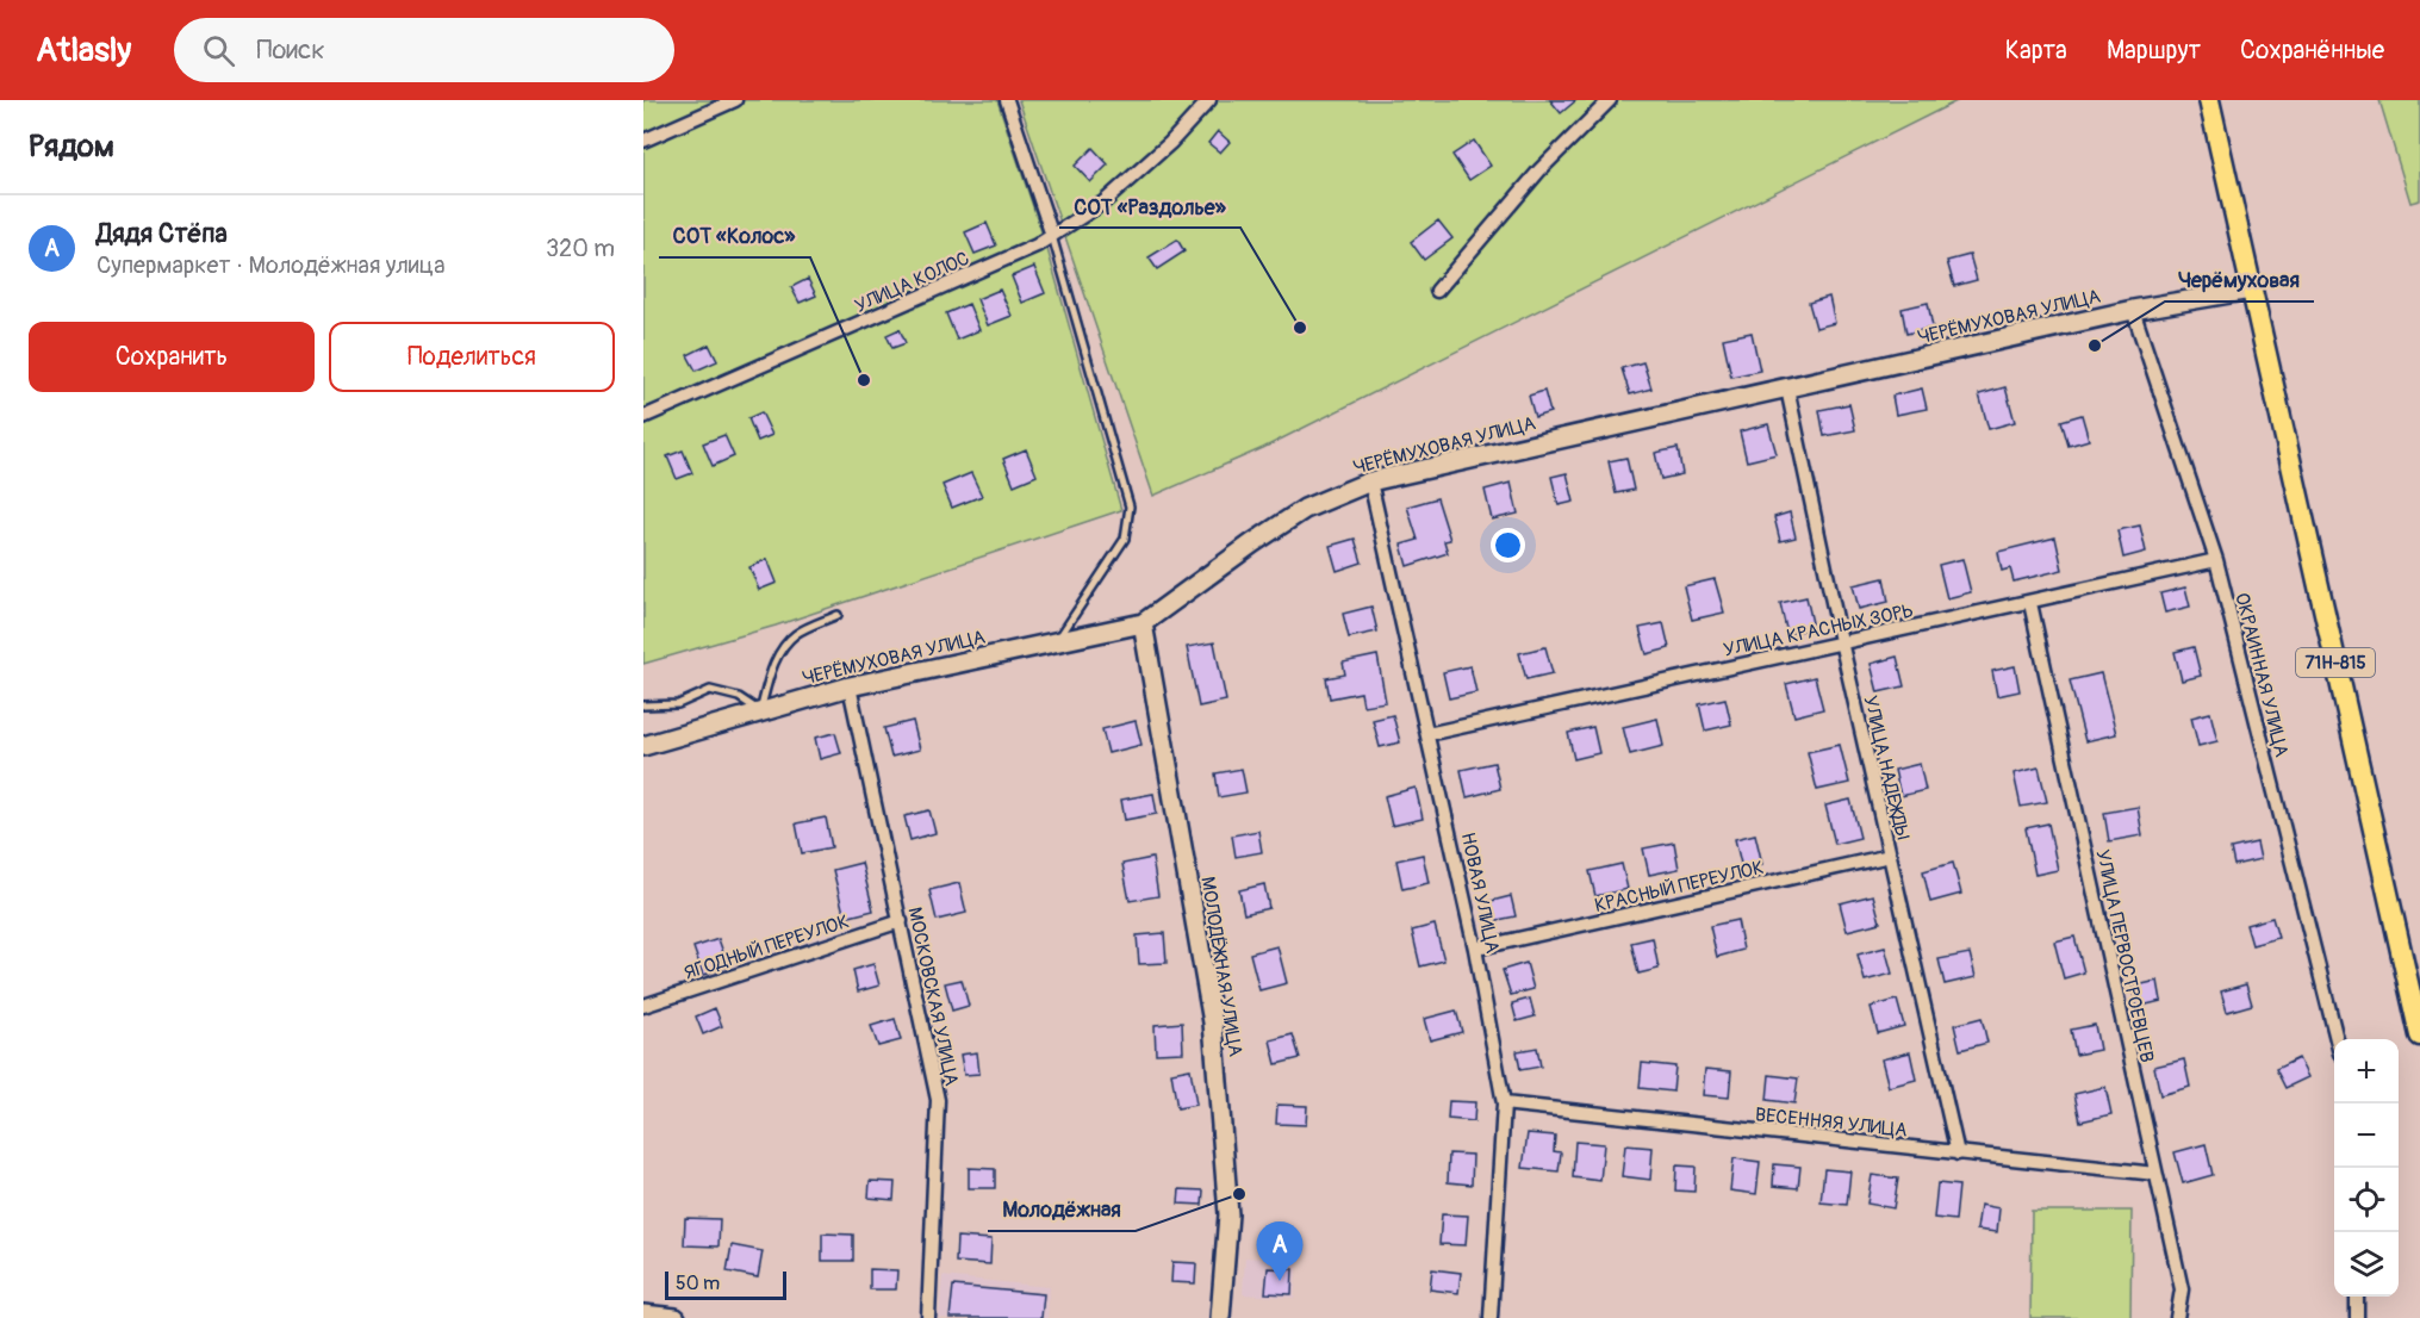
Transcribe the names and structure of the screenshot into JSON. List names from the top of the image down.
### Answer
{
  "streets": {
    "main road": ["71Н-815"],
    "street": [
      "УЛИЦА КОЛОС",
      "ЧЕРЁМУХОВАЯ УЛИЦА",
      "УЛИЦА КРАСНЫХ ЗОРЬ",
      "ОКРАИННАЯ УЛИЦА",
      "УЛИЦА НАДЕЖДЫ",
      "КРАСНЫЙ ПЕРЕУЛОК",
      "НОВАЯ УЛИЦА",
      "ЯГОДНЫЙ ПЕРЕУЛОК",
      "УЛИЦА ПЕРВОСТРОЕВЦЕВ",
      "МОЛОДЁЖНАЯ УЛИЦА",
      "МОСКОВСКАЯ УЛИЦА",
      "ВЕСЕННЯЯ УЛИЦА"
    ]
  },
  "crossings": [
    ["ЧЕРЁМУХОВАЯ УЛИЦА", "71Н-815"],
    ["ЧЕРЁМУХОВАЯ УЛИЦА", "ОКРАИННАЯ УЛИЦА"],
    ["ЧЕРЁМУХОВАЯ УЛИЦА", "УЛИЦА НАДЕЖДЫ"],
    ["ЧЕРЁМУХОВАЯ УЛИЦА", "НОВАЯ УЛИЦА"],
    ["ЧЕРЁМУХОВАЯ УЛИЦА", "МОЛОДЁЖНАЯ УЛИЦА"],
    ["ЧЕРЁМУХОВАЯ УЛИЦА", "МОСКОВСКАЯ УЛИЦА"],
    ["УЛИЦА КРАСНЫХ ЗОРЬ", "ОКРАИННАЯ УЛИЦА"],
    ["УЛИЦА КРАСНЫХ ЗОРЬ", "УЛИЦА НАДЕЖДЫ"],
    ["УЛИЦА КРАСНЫХ ЗОРЬ", "НОВАЯ УЛИЦА"],
    ["УЛИЦА КРАСНЫХ ЗОРЬ", "УЛИЦА ПЕРВОСТРОЕВЦЕВ"],
    ["УЛИЦА НАДЕЖДЫ", "КРАСНЫЙ ПЕРЕУЛОК"],
    ["УЛИЦА НАДЕЖДЫ", "ВЕСЕННЯЯ УЛИЦА"],
    ["КРАСНЫЙ ПЕРЕУЛОК", "НОВАЯ УЛИЦА"],
    ["НОВАЯ УЛИЦА", "ВЕСЕННЯЯ УЛИЦА"],
    ["ЯГОДНЫЙ ПЕРЕУЛОК", "МОСКОВСКАЯ УЛИЦА"],
    ["УЛИЦА ПЕРВОСТРОЕВЦЕВ", "ВЕСЕННЯЯ УЛИЦА"]
  ],
  "places": [
    "СОТ «Раздолье»",
    "Черёмуховая",
    "СОТ «Колос»",
    "Молодёжная"
  ],
  "scale_bar": "50 m",
  "page": {
    "header": "Atlasly",
    "search": "Поиск",
    "nav": ["Карта", "Маршрут", "Сохранённые"],
    "heading": "Рядом",
    "list": [
      {
        "mark": "A",
        "name": "Дядя Стёпа",
        "note": "Супермаркет · Молодёжная улица",
        "value": "320 m"
      }
    ],
    "buttons": ["Сохранить", "Поделиться"],
    "map_buttons": ["+", "−"],
    "pins": "A",
    "scale": "50 m"
  }
}
